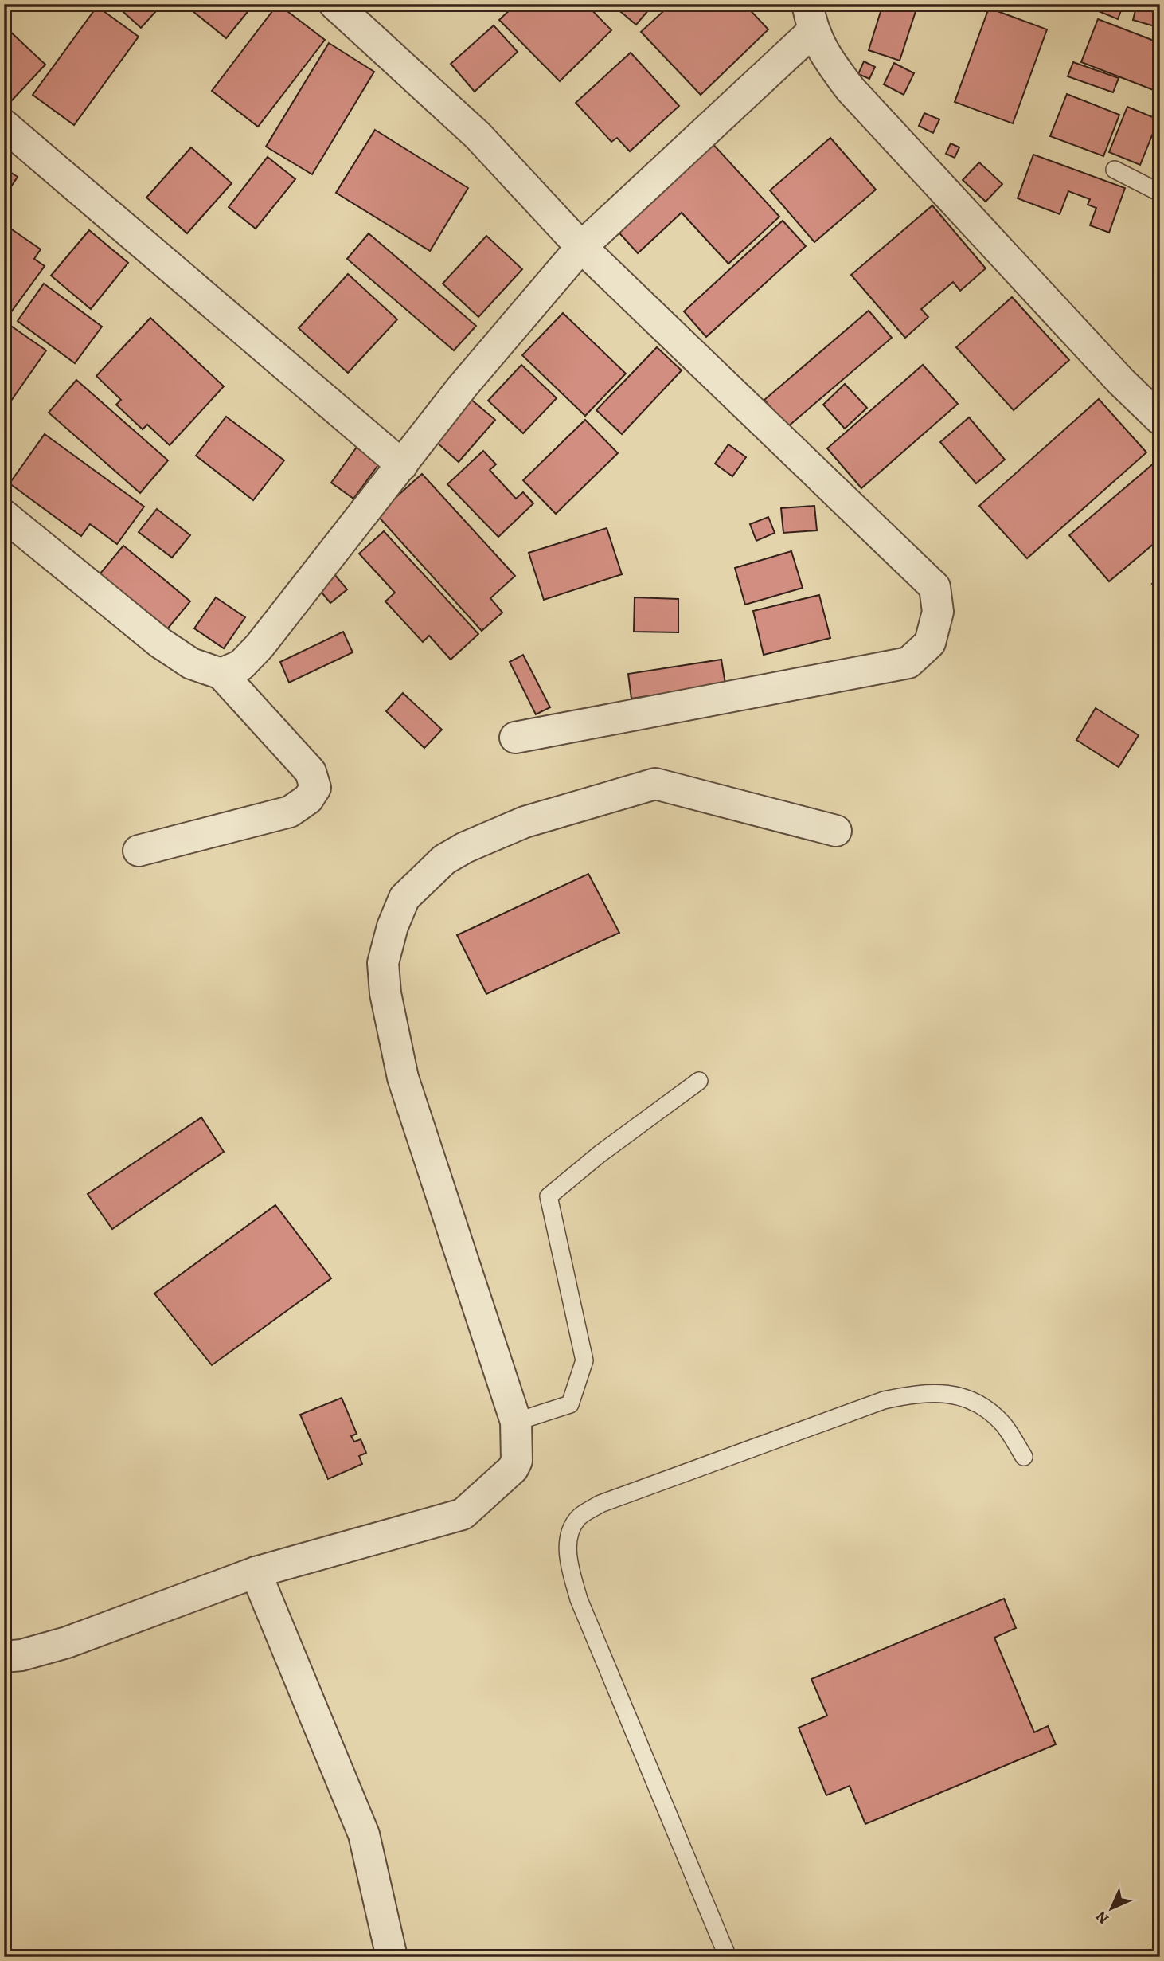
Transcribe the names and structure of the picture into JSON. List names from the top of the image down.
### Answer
{
  "north": "bottom left"
}
